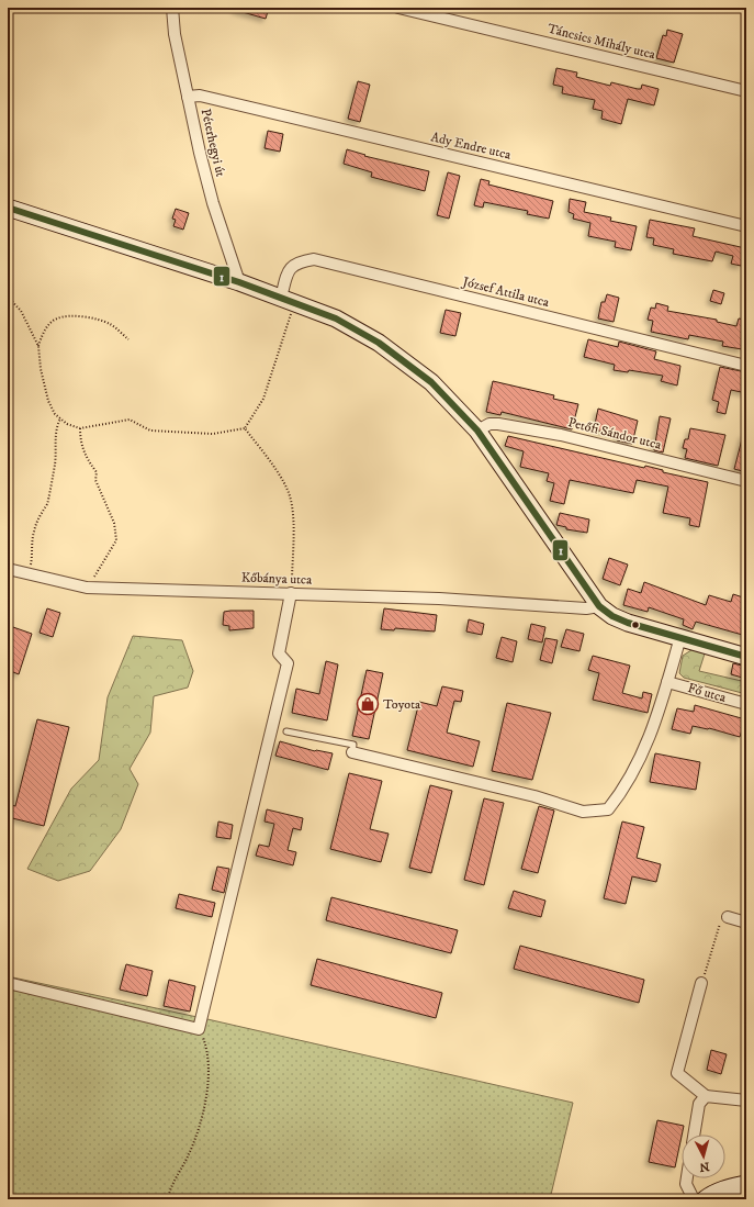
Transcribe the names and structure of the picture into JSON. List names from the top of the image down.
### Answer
{
  "streets": {
    "street": [
      "Táncsics Mihály utca",
      "Péterhegyi út",
      "Ady Endre utca",
      "József Attila utca",
      "Petőfi Sándor utca",
      "Kőbánya utca",
      "Fő utca"
    ]
  },
  "crossings": [
    ["Péterhegyi út", "Ady Endre utca"]
  ],
  "places": {
    "shop": ["Toyota"]
  },
  "lines": ["transit line 1"],
  "north": "bottom"
}
